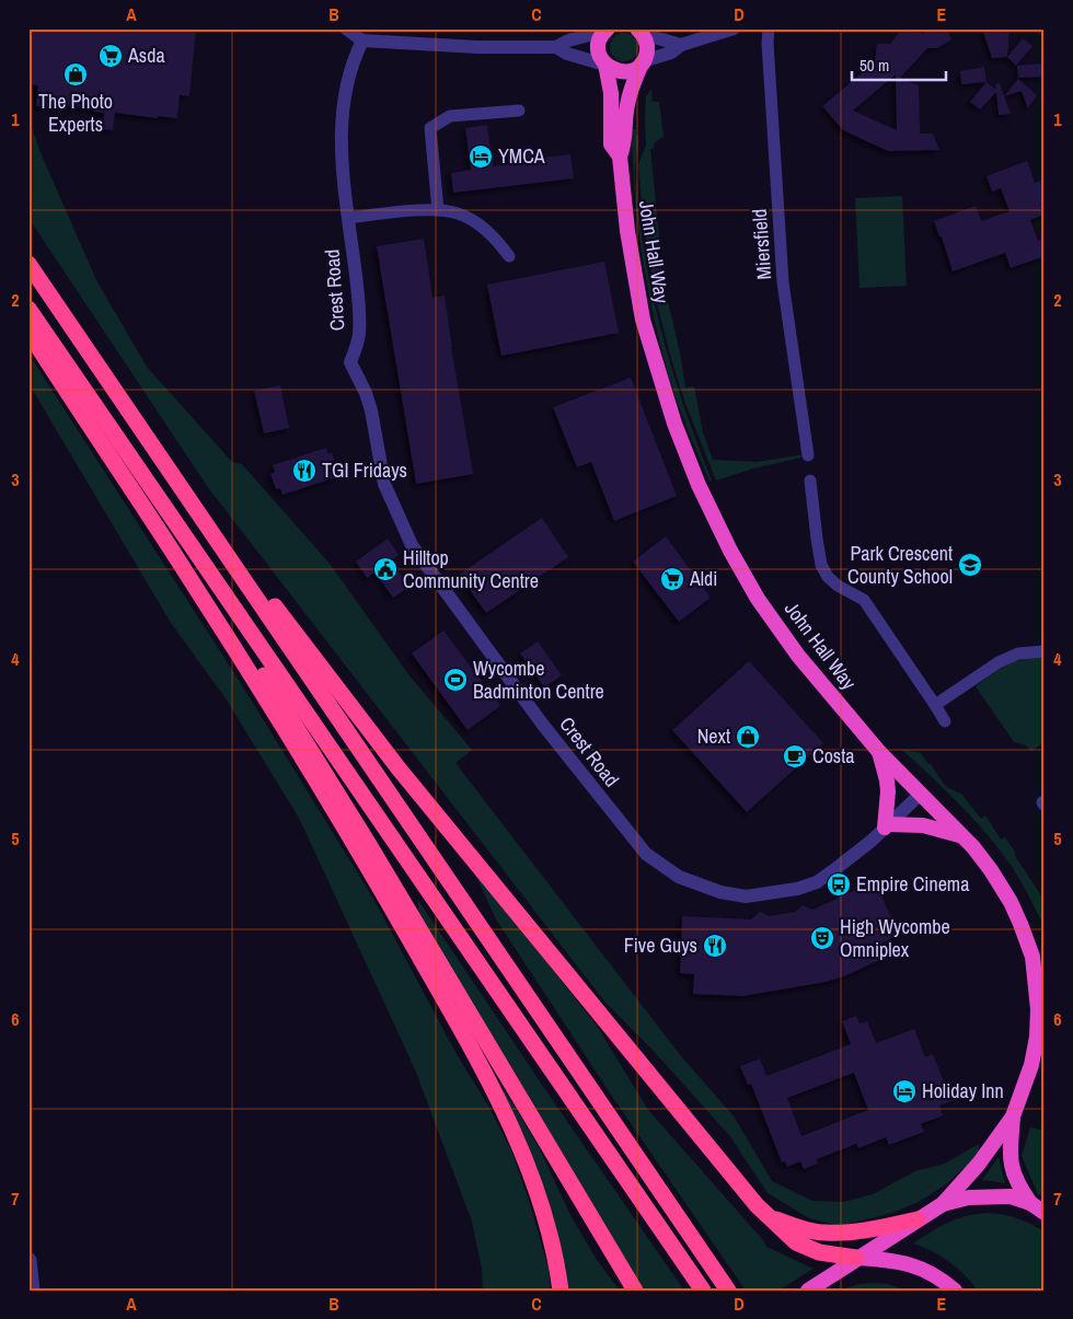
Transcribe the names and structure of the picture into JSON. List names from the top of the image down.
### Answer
{
  "streets": {
    "highway": ["John Hall Way"],
    "street": ["Miersfield", "Crest Road"]
  },
  "crossings": [
    ["John Hall Way", "Crest Road"]
  ],
  "places": {
    "supermarket": ["Asda", "Aldi"],
    "shop": ["The Photo Experts", "Next"],
    "hotel": ["YMCA", "Holiday Inn"],
    "restaurant": ["TGI Fridays", "Five Guys"],
    "school or university": ["Park Crescent County School"],
    "public building": ["Hilltop Community Centre"],
    "sports": ["Wycombe Badminton Centre"],
    "cafe": ["Costa"],
    "bus stop": ["Empire Cinema"],
    "theatre": ["High Wycombe Omniplex"]
  },
  "scale_bar": "50 m",
  "grid": {
    "columns": [
      "A",
      "B",
      "C",
      "D",
      "E"
    ],
    "rows": [
      "1",
      "2",
      "3",
      "4",
      "5",
      "6",
      "7"
    ]
  }
}
